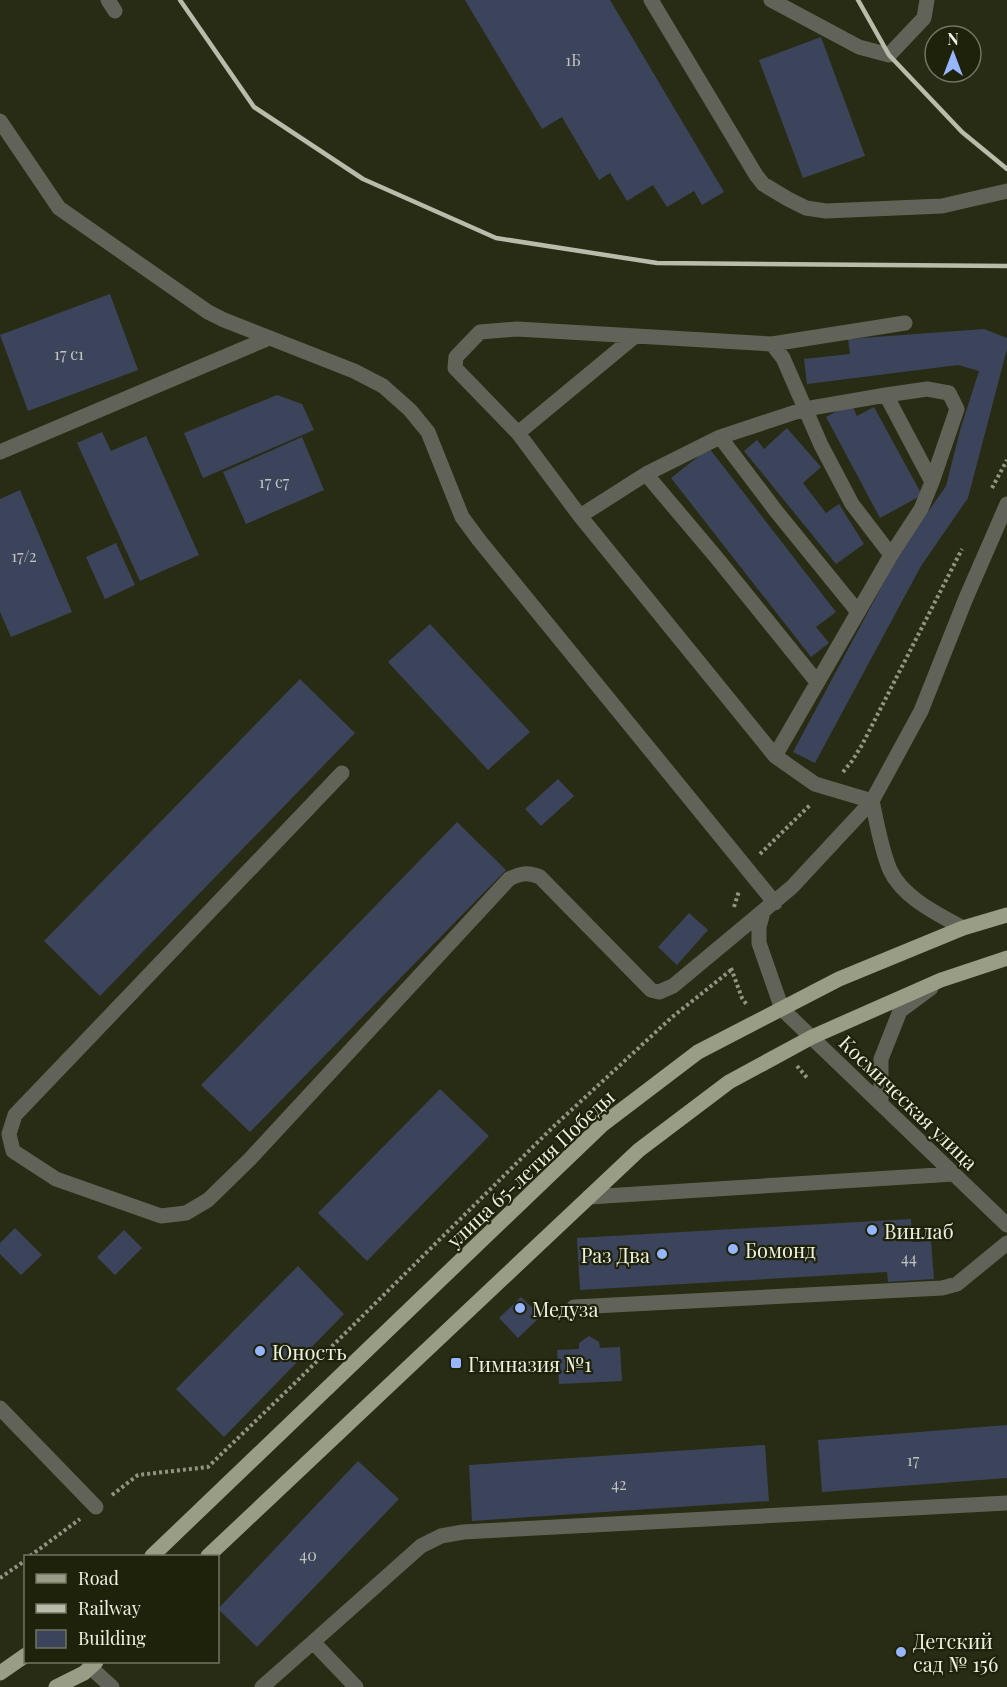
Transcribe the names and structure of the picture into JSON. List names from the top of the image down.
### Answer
{
  "streets": {
    "main road": ["улица 65-летия Победы"],
    "street": ["Космическая улица"]
  },
  "crossings": [
    ["Космическая улица", "улица 65-летия Победы"]
  ],
  "places": {
    "other": [
      "Винлаб",
      "Бомонд",
      "Раз Два",
      "Медуза",
      "Юность",
      "Детский сад № 156"
    ],
    "transit": ["Гимназия №1"]
  },
  "house_numbers": [
    "1Б",
    "17 с1",
    "17 с7",
    "17/2",
    "44",
    "17",
    "42",
    "40"
  ],
  "legend": ["Road", "Railway", "Building"],
  "north": "top"
}
